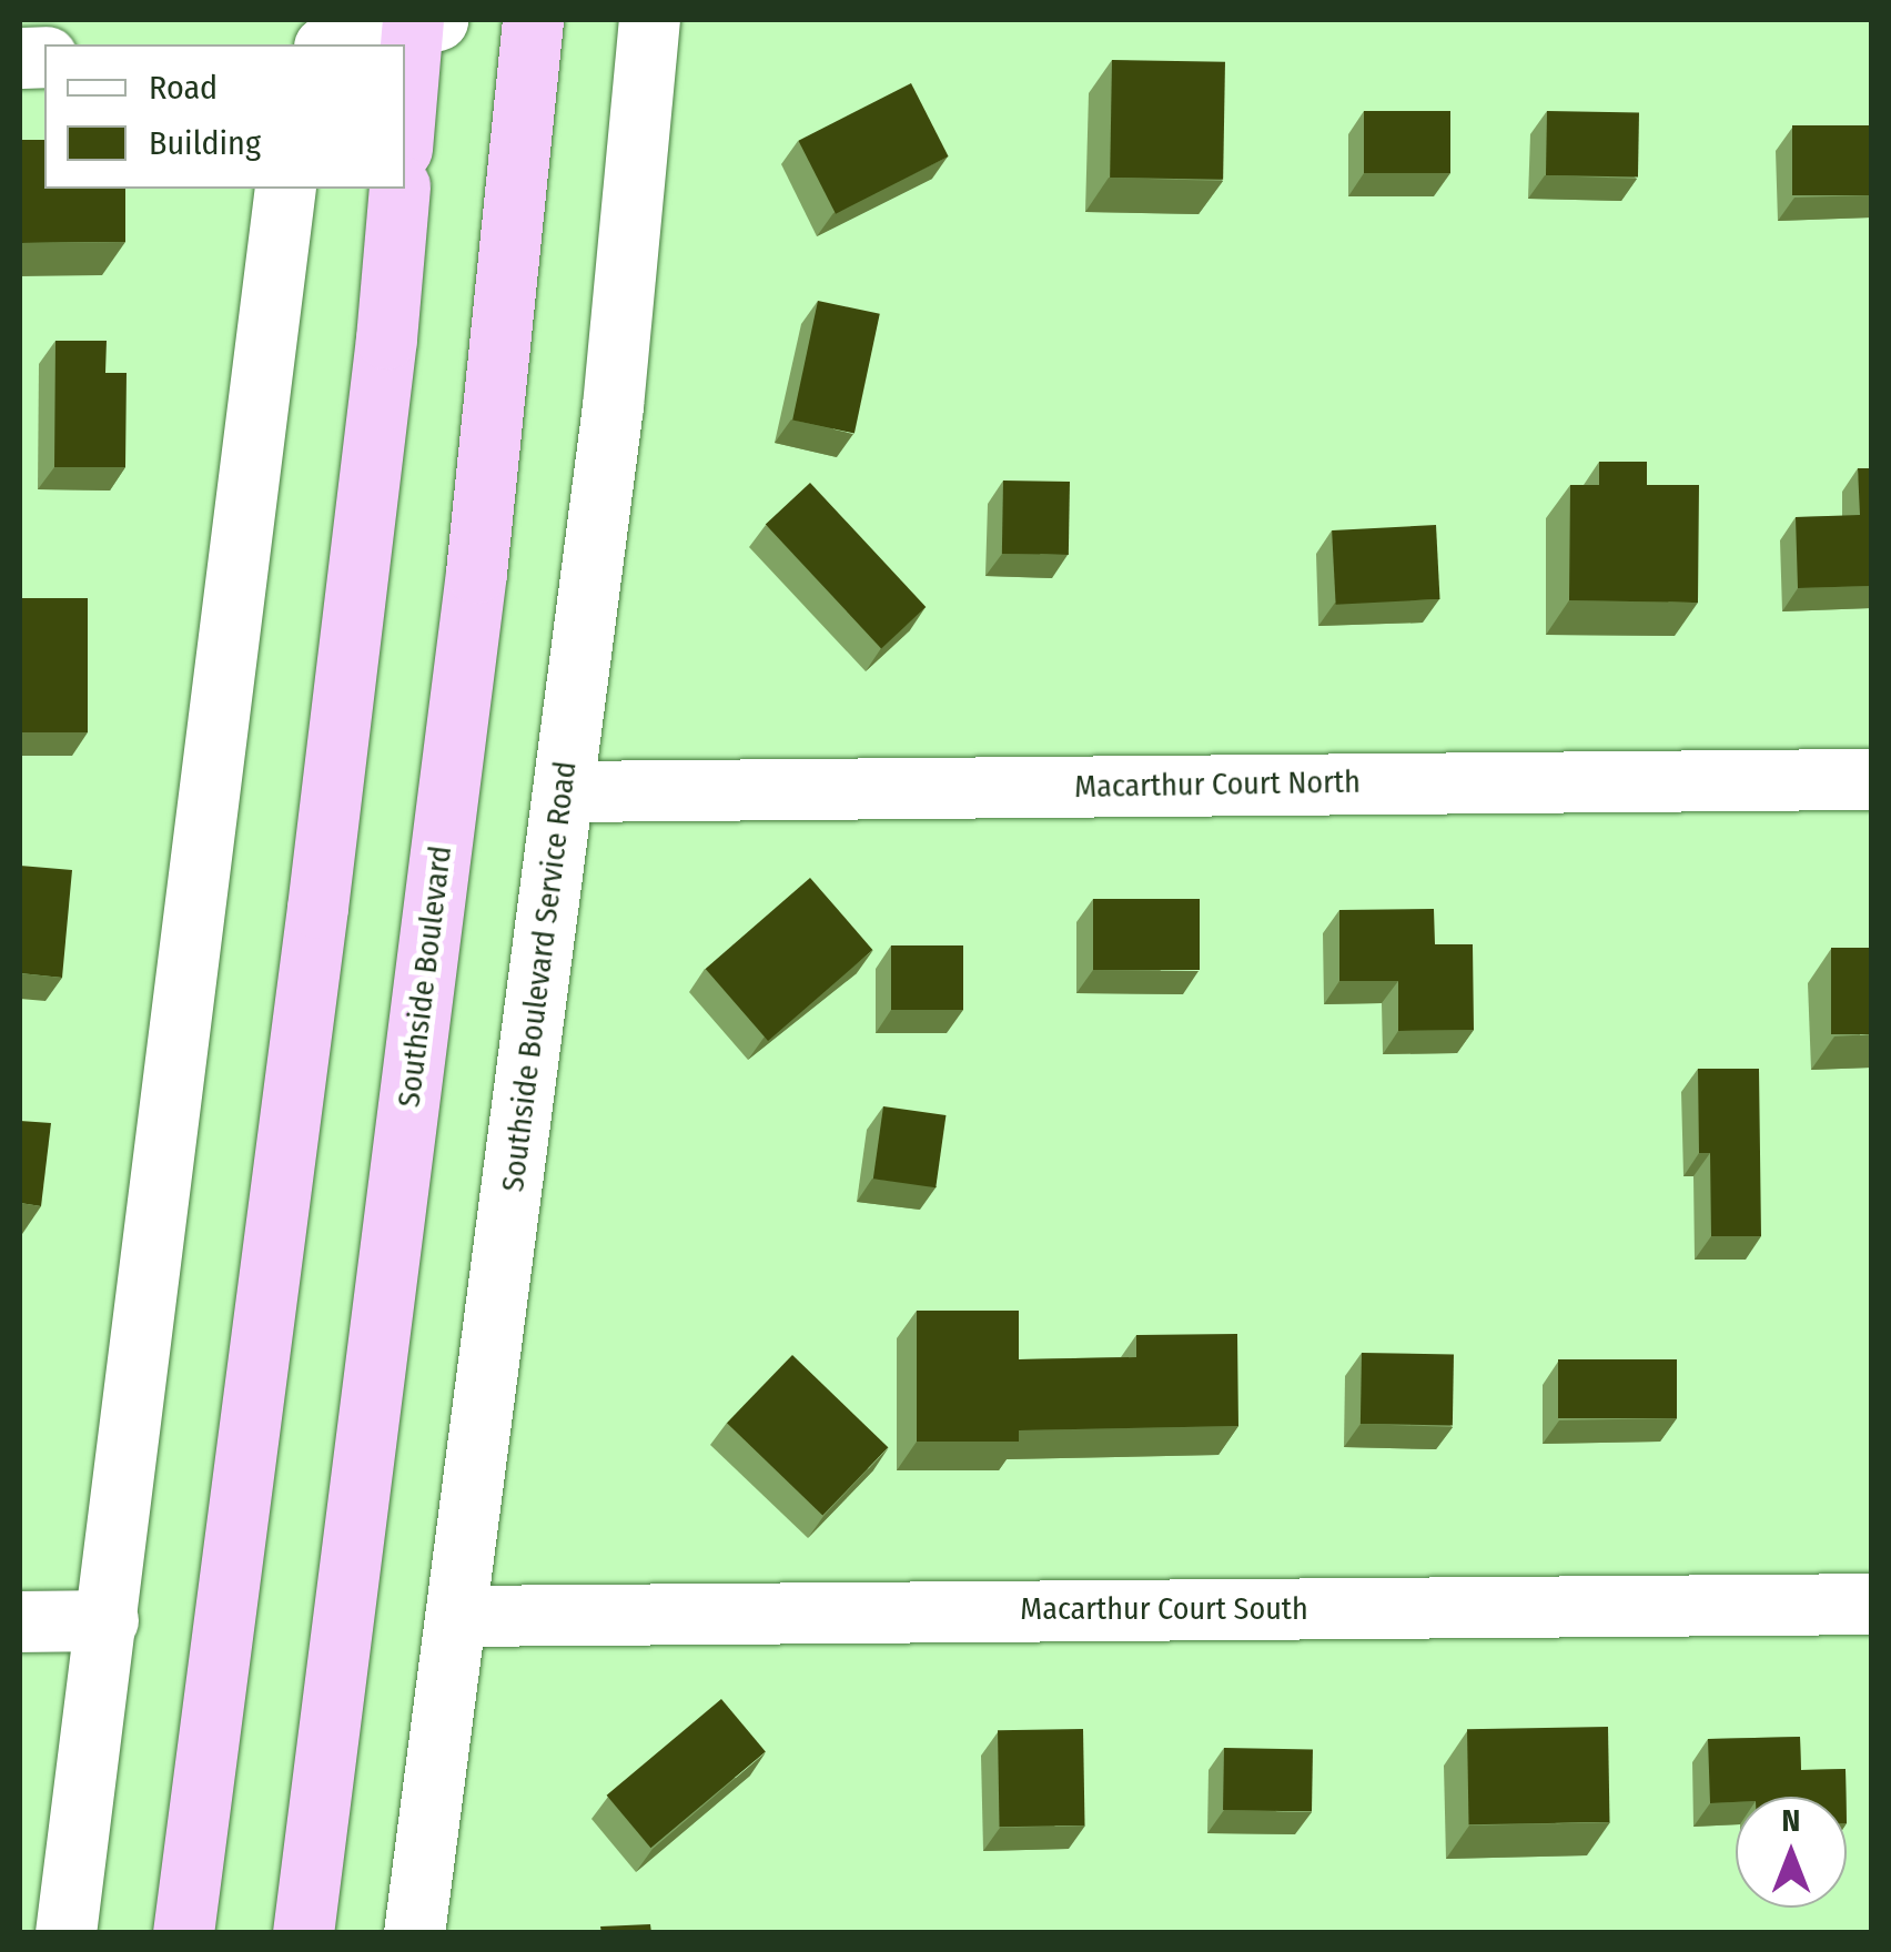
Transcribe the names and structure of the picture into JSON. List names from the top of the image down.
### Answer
{
  "streets": {
    "highway": ["Southside Boulevard"],
    "street": ["Macarthur Court North", "Southside Boulevard Service Road", "Macarthur Court South"]
  },
  "crossings": [
    ["Macarthur Court North", "Southside Boulevard Service Road"],
    ["Southside Boulevard Service Road", "Macarthur Court South"]
  ],
  "legend": ["Road", "Building"],
  "north": "top"
}
